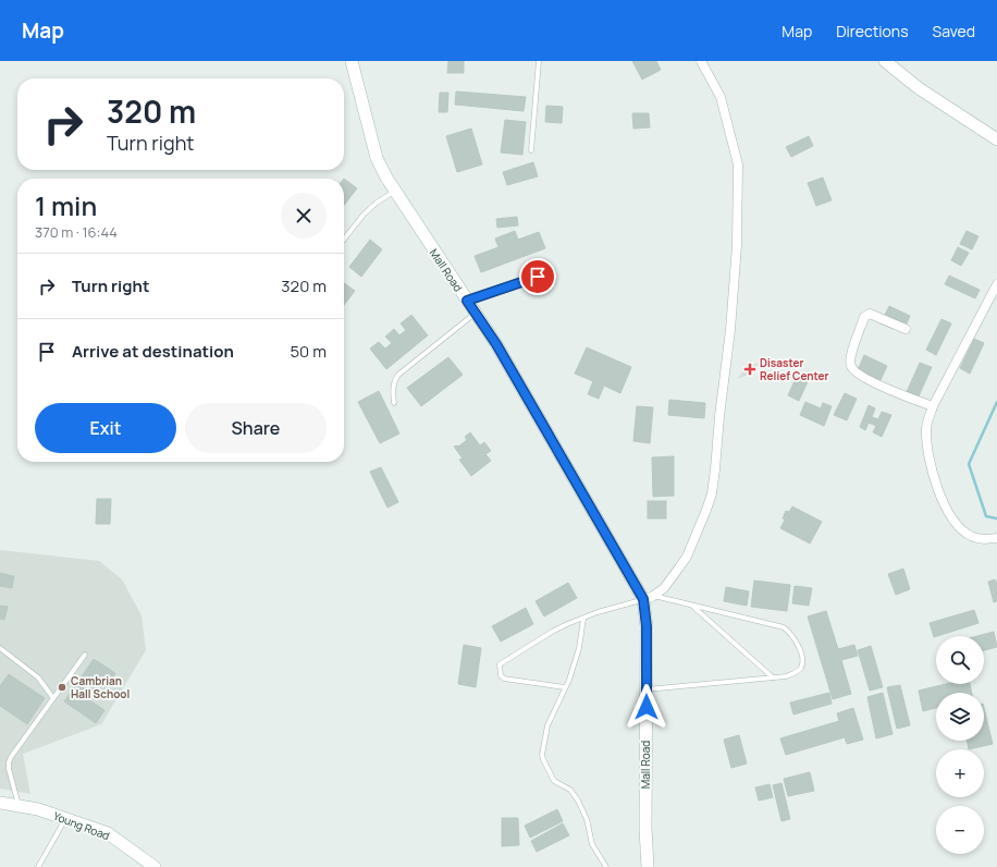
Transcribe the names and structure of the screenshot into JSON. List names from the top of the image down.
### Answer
{
  "streets": {
    "street": ["Mall Road", "Young Road"]
  },
  "places": {
    "health": ["Disaster Relief Center"],
    "other": ["Cambrian Hall School"]
  },
  "page": {
    "header": "Map",
    "nav": ["Map", "Directions", "Saved"],
    "turn": ["320 m", "Turn right"],
    "heading": ["1 min", "370 m · 16:44"],
    "list": [
      {
        "name": "Turn right",
        "value": "320 m"
      },
      {
        "name": "Arrive at destination",
        "value": "50 m"
      }
    ],
    "buttons": ["Exit", "Share"],
    "map_buttons": ["+", "−"]
  }
}
